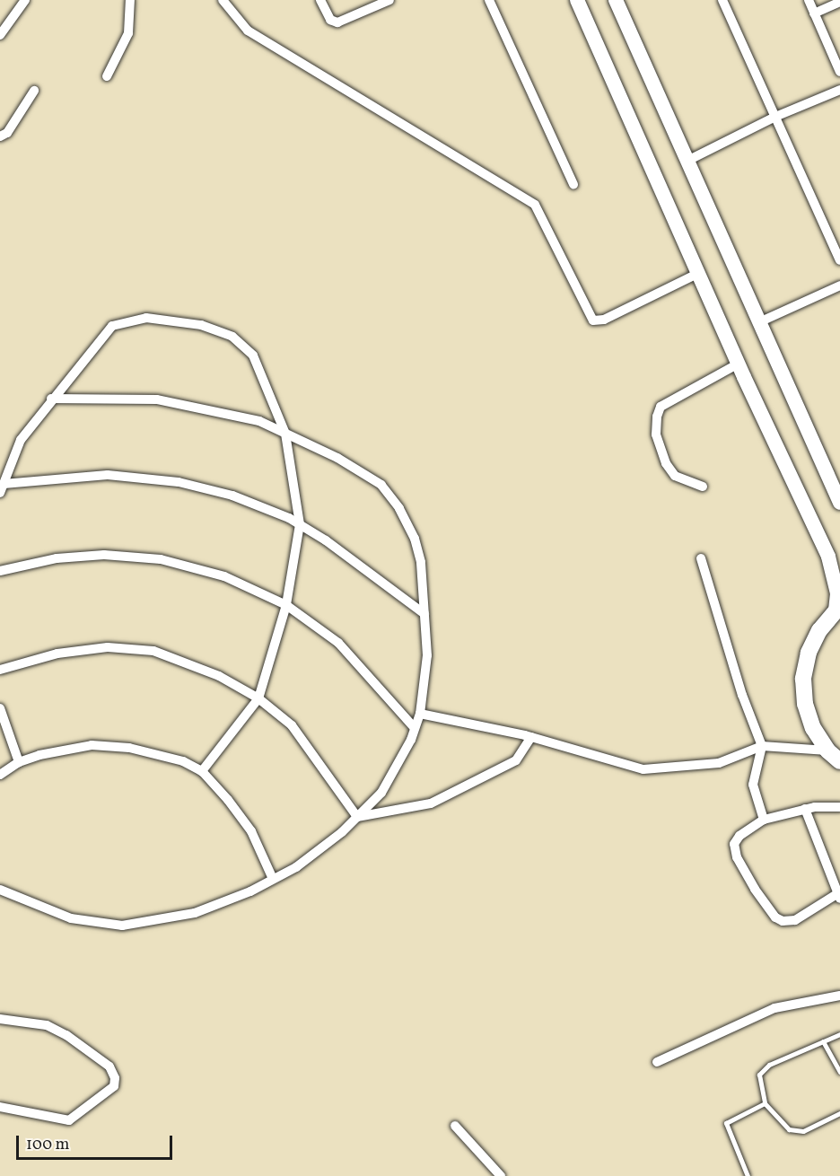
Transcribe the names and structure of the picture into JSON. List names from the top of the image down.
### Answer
{
  "scale_bar": "100 m"
}
